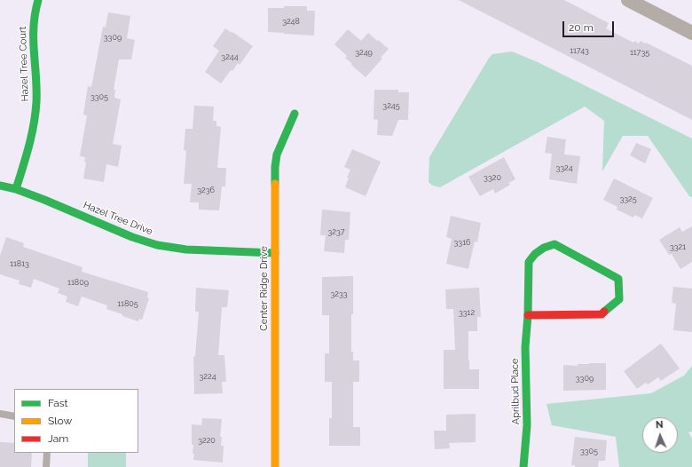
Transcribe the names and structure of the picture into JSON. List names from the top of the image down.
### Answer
{
  "streets": {
    "street": [
      "Hazel Tree Court",
      "Hazel Tree Drive",
      "Center Ridge Drive",
      "Aprilbud Place"
    ]
  },
  "crossings": [
    ["Hazel Tree Court", "Hazel Tree Drive"],
    ["Hazel Tree Drive", "Center Ridge Drive"]
  ],
  "house_numbers": [
    "3248",
    "3309",
    "11743",
    "3249",
    "11735",
    "3244",
    "3305",
    "3245",
    "3324",
    "3320",
    "3236",
    "3325",
    "3237",
    "3316",
    "3321",
    "11813",
    "11809",
    "3233",
    "11805",
    "3312",
    "3224",
    "3309",
    "3220",
    "3305"
  ],
  "legend": ["Fast", "Slow", "Jam"],
  "scale_bar": "20 m",
  "north": "top"
}
